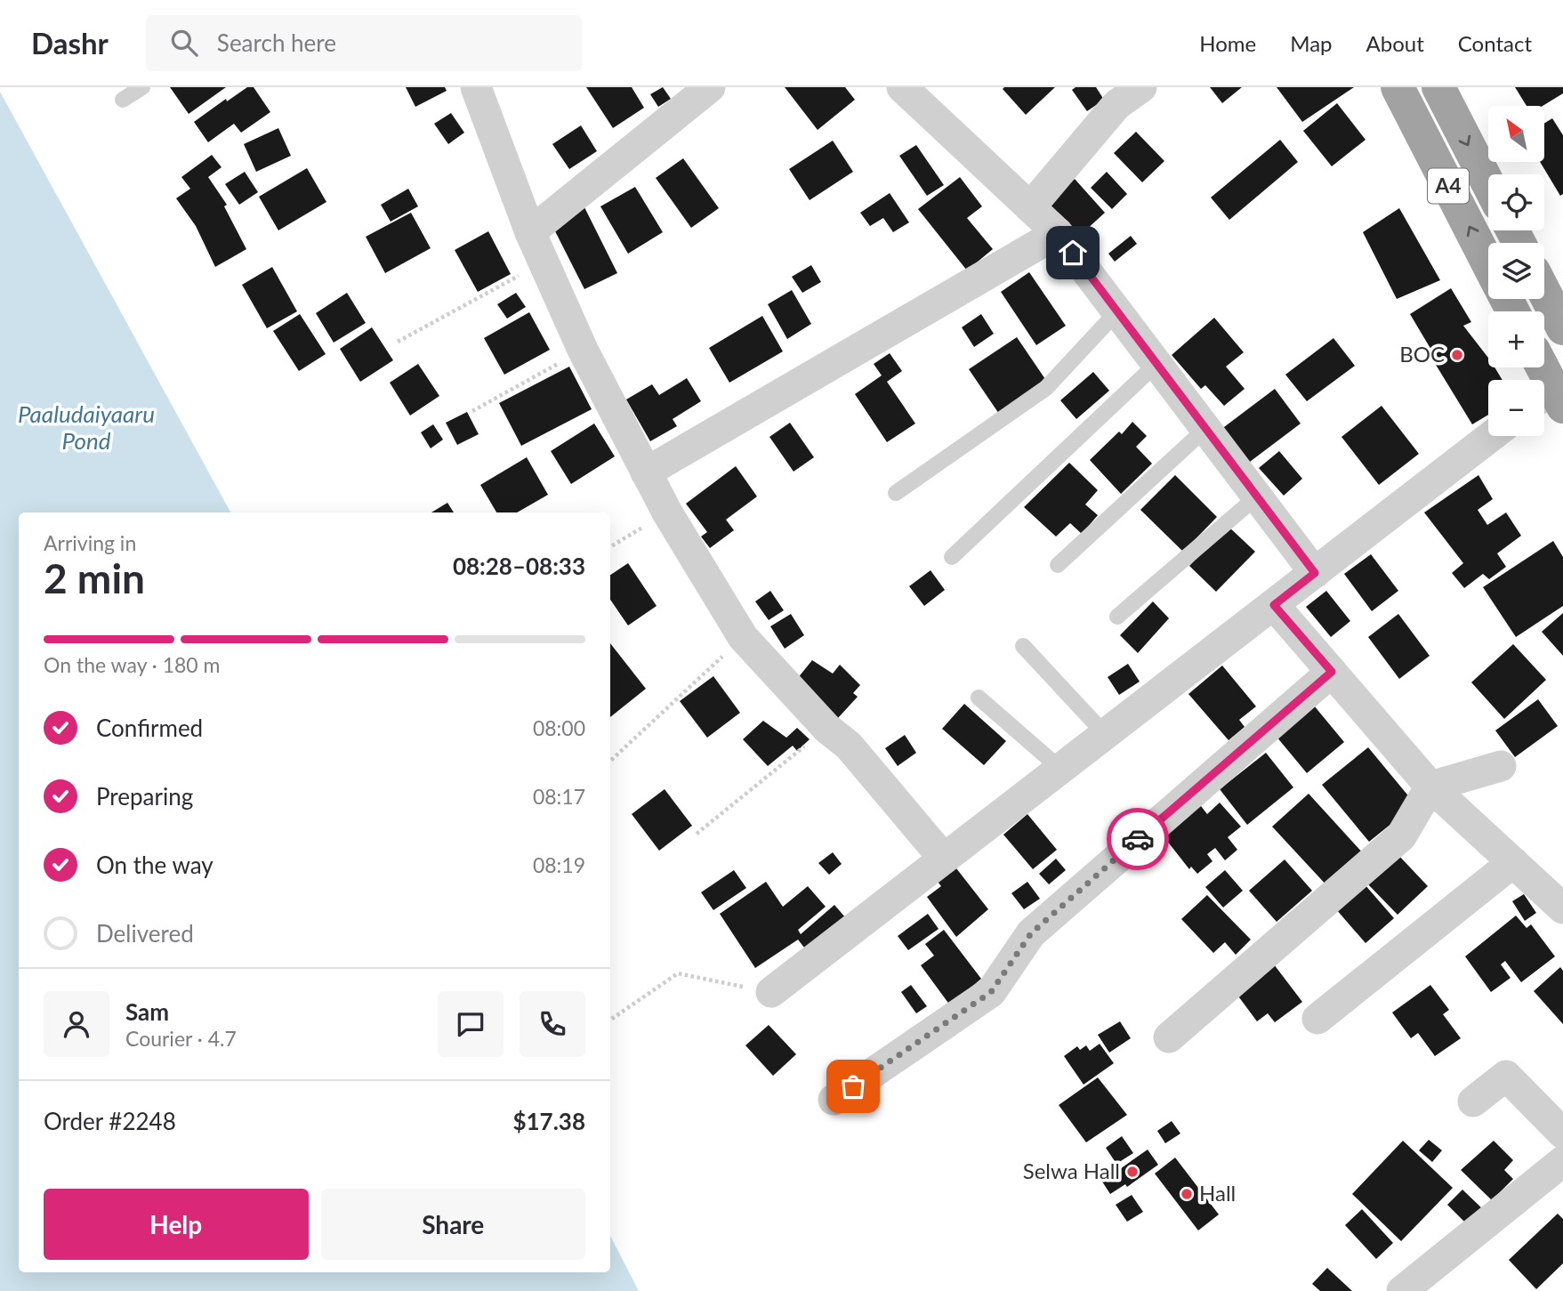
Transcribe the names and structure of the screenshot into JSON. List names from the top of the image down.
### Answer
{
  "streets": {
    "highway": ["A4"]
  },
  "water": ["Paaludaiyaaru Pond"],
  "places": ["BOC", "Selwa Hall", "Hall"],
  "north": "top left",
  "page": {
    "header": "Dashr",
    "search": "Search here",
    "nav": [
      "Home",
      "Map",
      "About",
      "Contact"
    ],
    "map_buttons": ["+", "−"],
    "heading": ["2 min", "Arriving in", "08:28–08:33"],
    "panel": [
      "Sam",
      "Courier · 4.7",
      "Order #2248",
      "$17.38"
    ],
    "bar": "On the way · 180 m",
    "list": [
      ["Confirmed", "08:00"],
      ["Preparing", "08:17"],
      ["On the way", "08:19"],
      "Delivered"
    ],
    "buttons": ["Help", "Share"]
  }
}
